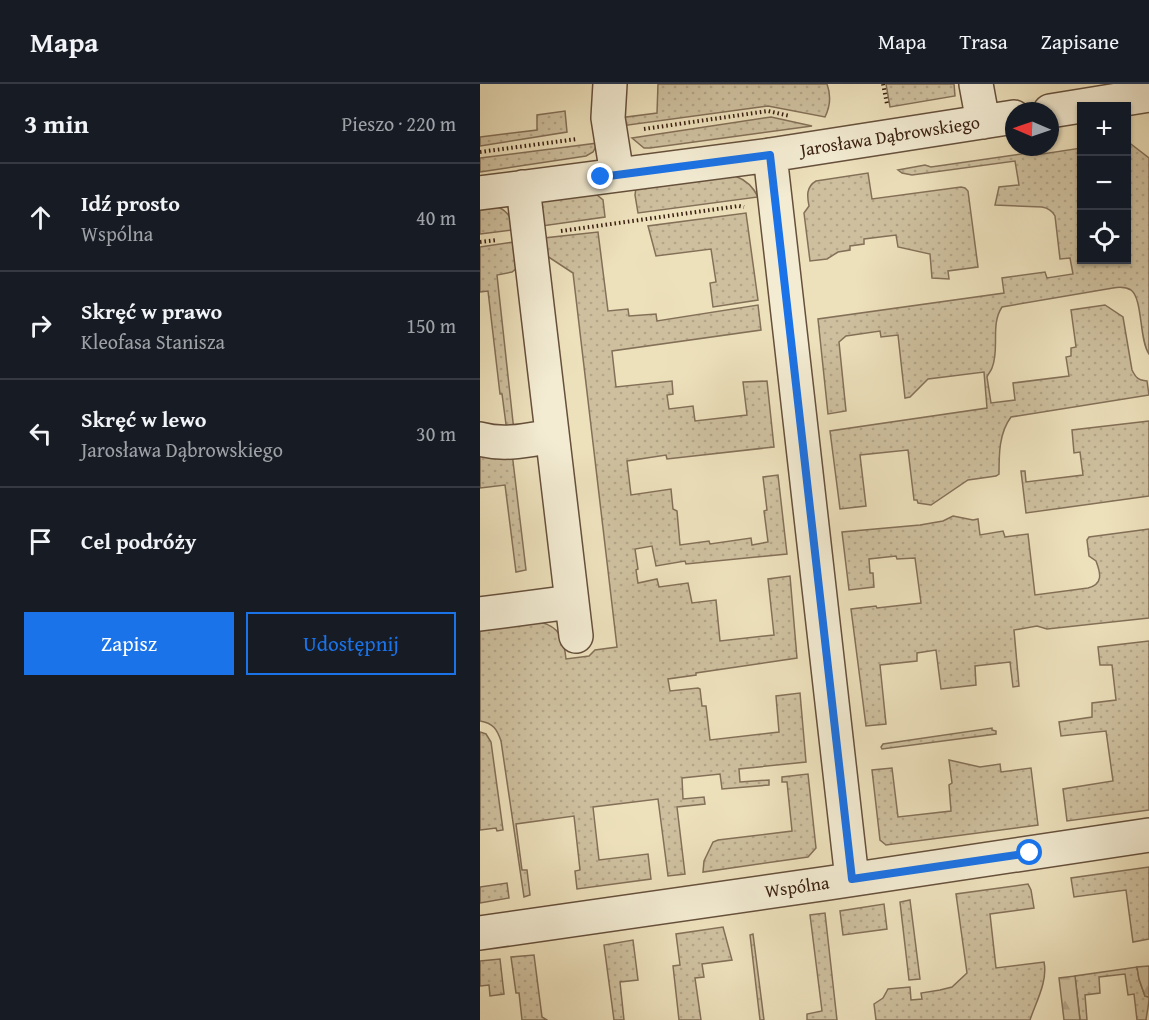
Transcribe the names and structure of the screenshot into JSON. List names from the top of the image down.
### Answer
{
  "streets": {
    "street": ["Jarosława Dąbrowskiego", "Wspólna"]
  },
  "north": "left",
  "page": {
    "header": "Mapa",
    "nav": ["Mapa", "Trasa", "Zapisane"],
    "heading": ["3 min", "Pieszo · 220 m"],
    "map_buttons": ["+", "−"],
    "list": [
      ["Idź prosto", "Wspólna", "40 m"],
      ["Skręć w prawo", "Kleofasa Stanisza", "150 m"],
      ["Skręć w lewo", "Jarosława Dąbrowskiego", "30 m"],
      "Cel podróży"
    ],
    "buttons": ["Zapisz", "Udostępnij"]
  }
}
